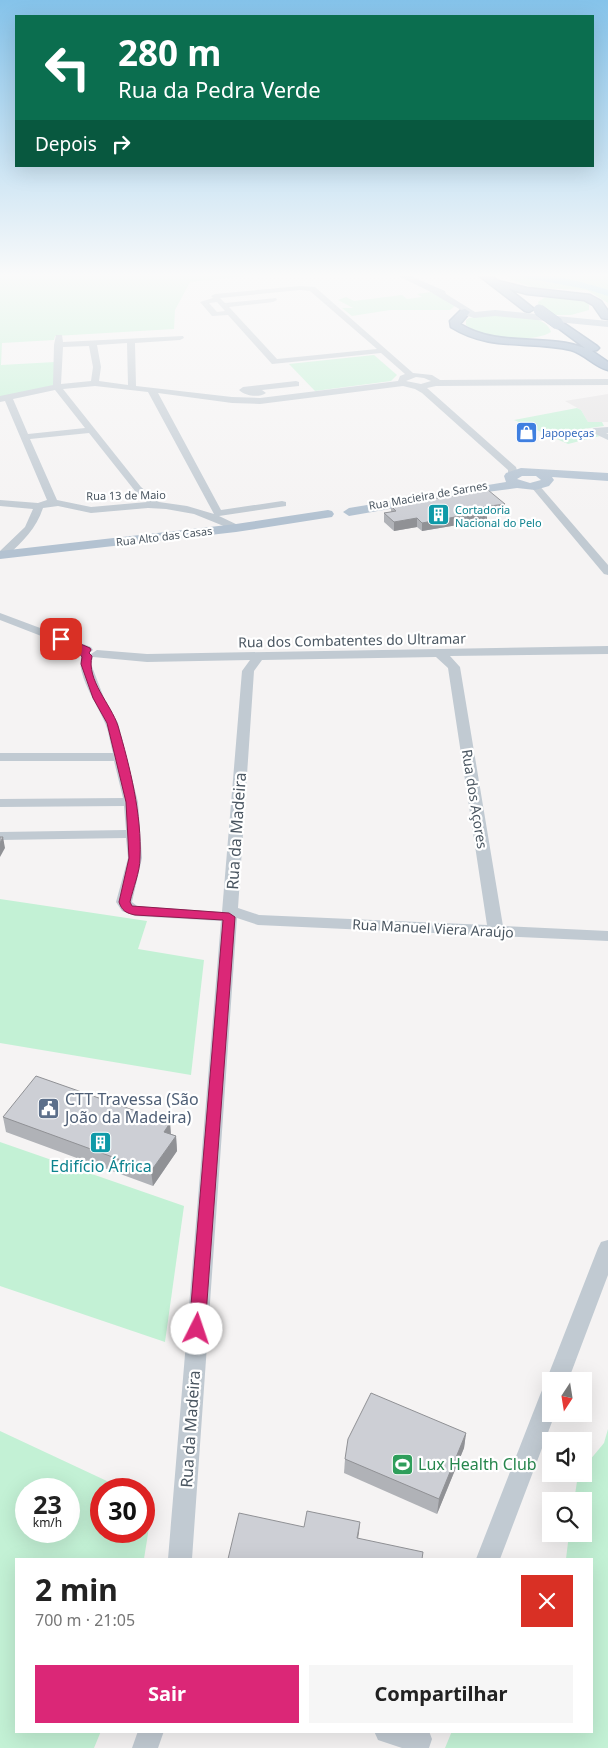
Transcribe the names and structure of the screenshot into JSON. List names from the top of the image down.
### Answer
{
  "streets": {
    "main road": ["Rua Macieira de Sarnes", "Rua Alto das Casas"],
    "street": [
      "Rua 13 de Maio",
      "Rua dos Combatentes do Ultramar",
      "Rua dos Açores",
      "Rua da Madeira",
      "Rua Manuel Viera Araújo"
    ]
  },
  "crossings": [
    ["Rua dos Açores", "Rua Manuel Viera Araújo"],
    ["Rua da Madeira", "Rua Manuel Viera Araújo"]
  ],
  "places": {
    "shop": ["Japopeças"],
    "building": ["Cortadoria Nacional do Pelo", "Edifício África"],
    "public building": ["CTT Travessa (São João da Madeira)"],
    "sports": ["Lux Health Club"]
  },
  "north": "bottom",
  "page": {
    "turn": ["280 m", "Rua da Pedra Verde"],
    "then": "Depois",
    "speed": "23 km/h",
    "limit": "30",
    "heading": ["2 min", "700 m · 21:05"],
    "buttons": ["Sair", "Compartilhar"]
  }
}
